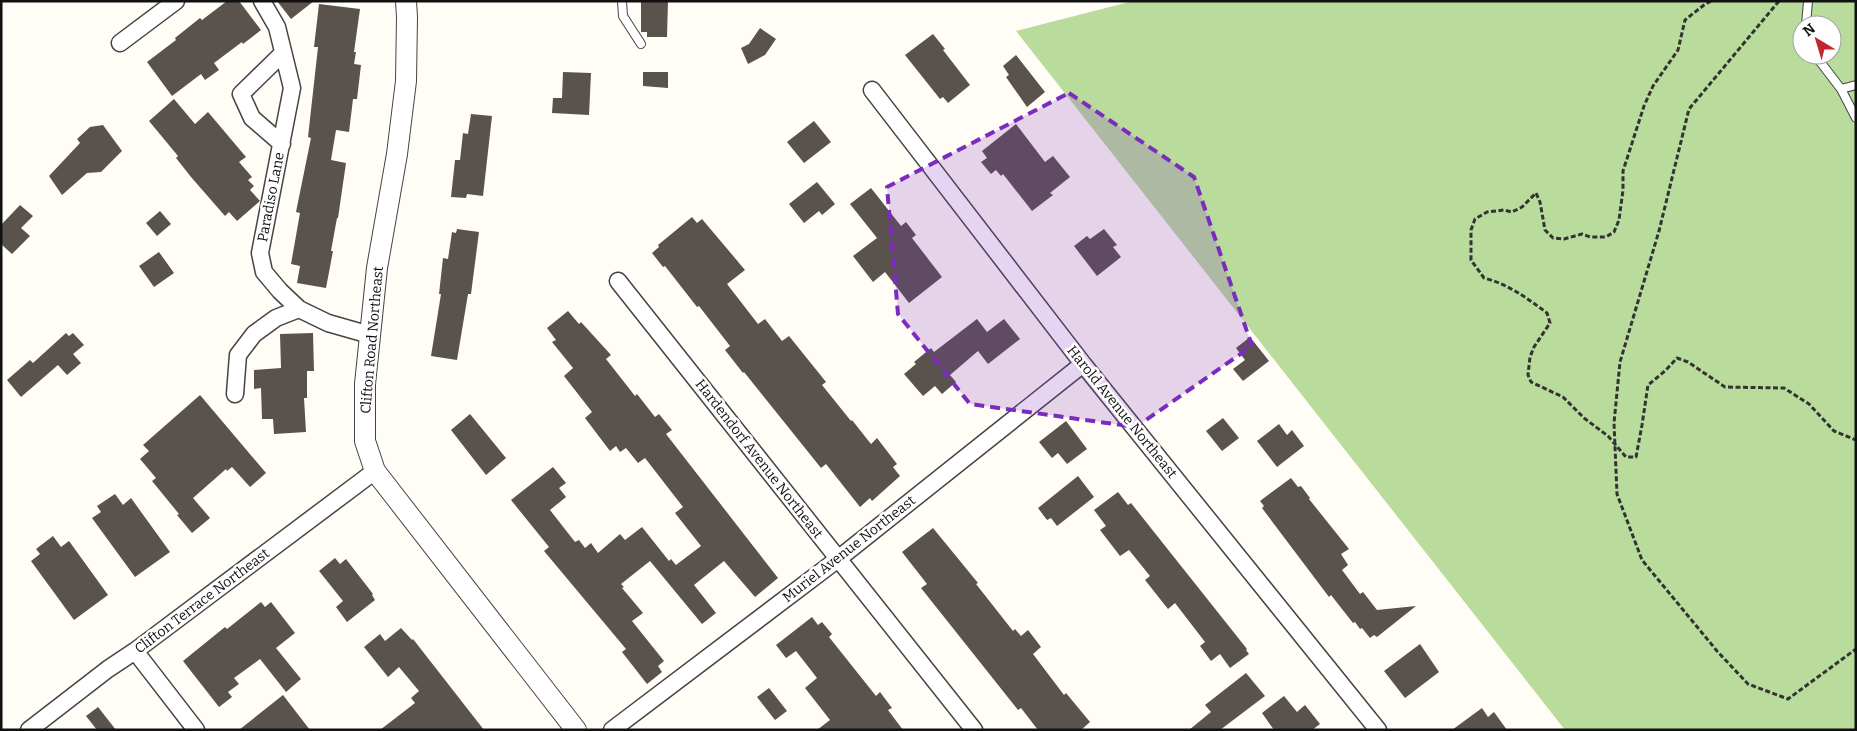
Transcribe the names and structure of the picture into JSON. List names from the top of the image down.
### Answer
{
  "streets": {
    "street": [
      "Paradiso Lane",
      "Clifton Road Northeast",
      "Harold Avenue Northeast",
      "Hardendorf Avenue Northeast",
      "Muriel Avenue Northeast",
      "Clifton Terrace Northeast"
    ]
  },
  "crossings": [
    ["Paradiso Lane", "Clifton Road Northeast"],
    ["Clifton Road Northeast", "Clifton Terrace Northeast"],
    ["Harold Avenue Northeast", "Muriel Avenue Northeast"],
    ["Hardendorf Avenue Northeast", "Muriel Avenue Northeast"]
  ],
  "north": "top left"
}
